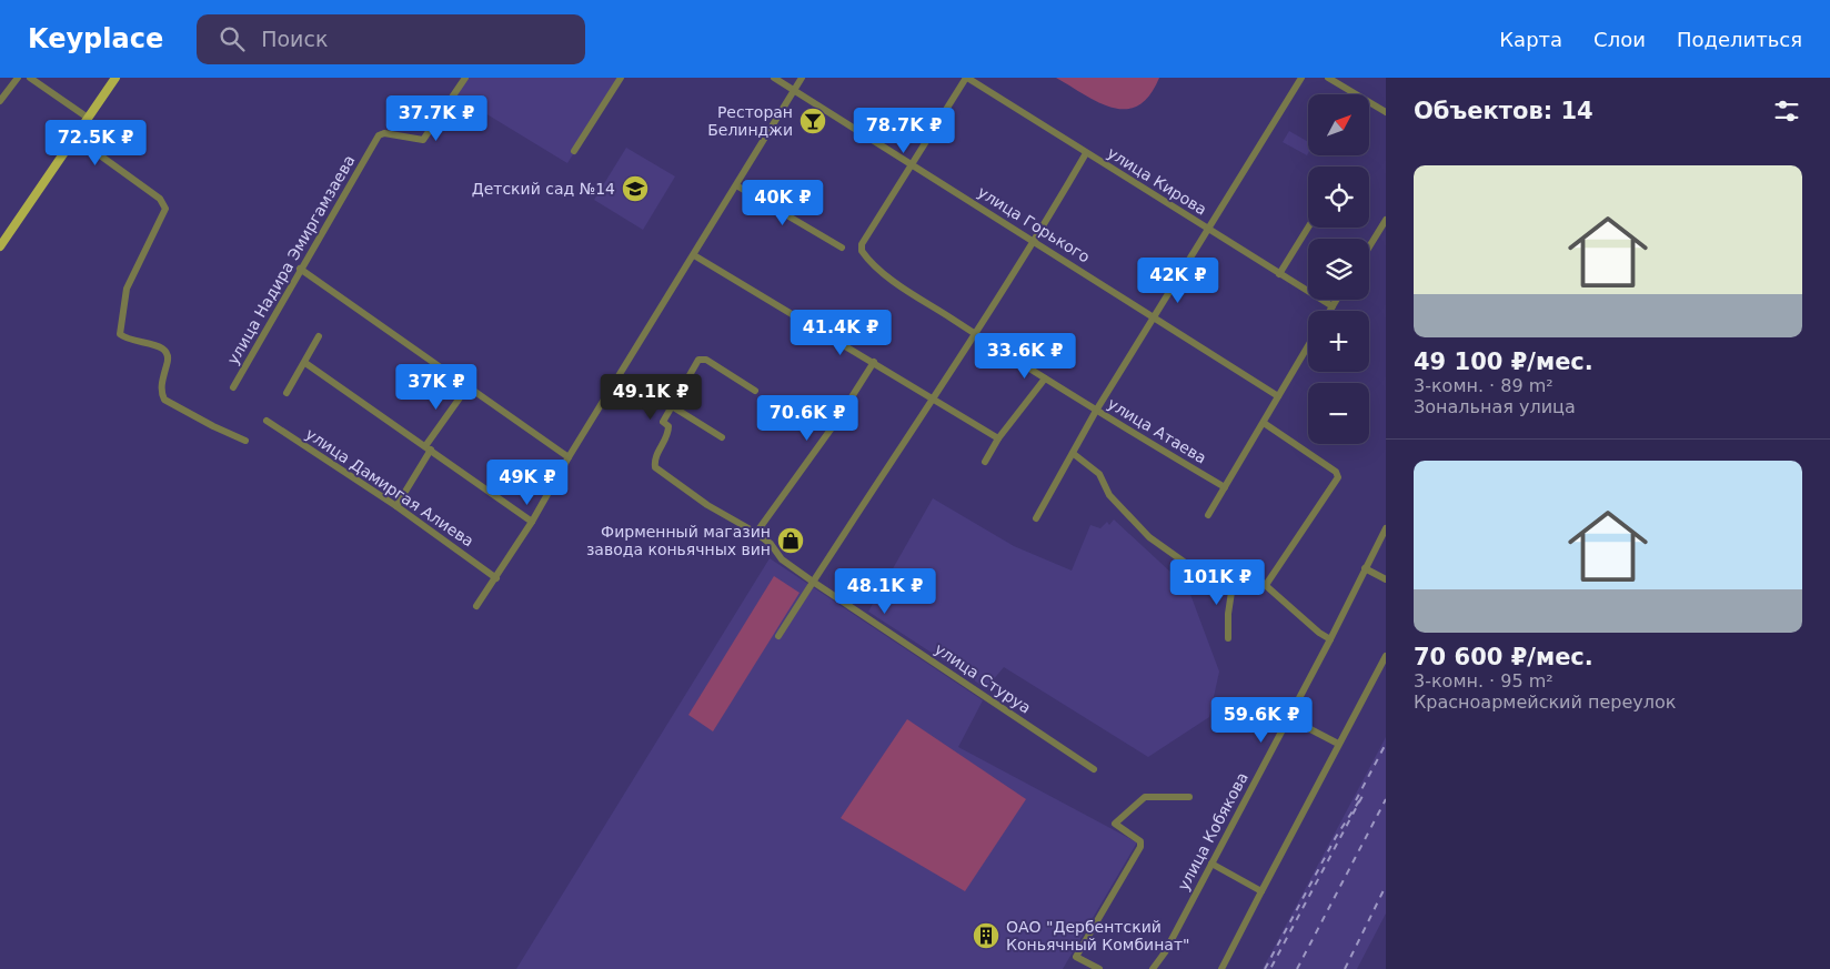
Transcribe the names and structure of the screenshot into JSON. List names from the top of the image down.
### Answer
{
  "streets": {
    "street": [
      "улица Кирова",
      "улица Горького",
      "улица Надира Эмиргамзаева",
      "улица Атаева",
      "улица Дамиргая Алиева",
      "улица Стуруа",
      "улица Кобякова"
    ]
  },
  "crossings": [
    ["улица Горького", "улица Атаева"]
  ],
  "places": {
    "bar": ["Ресторан Белинджи"],
    "school or university": ["Детский сад №14"],
    "shop": ["Фирменный магазин завода коньячных вин"],
    "building": ["ОАО \"Дербентский Коньячный Комбинат\""]
  },
  "north": "top right",
  "page": {
    "header": "Keyplace",
    "search": "Поиск",
    "nav": ["Карта", "Слои", "Поделиться"],
    "heading": "Объектов: 14",
    "map_buttons": ["+", "−"],
    "price": [
      "37.7K ₽",
      "78.7K ₽",
      "72.5K ₽",
      "40K ₽",
      "42K ₽",
      "41.4K ₽",
      "33.6K ₽",
      "37K ₽",
      "49.1K ₽",
      "70.6K ₽",
      "49K ₽",
      "101K ₽",
      "48.1K ₽",
      "59.6K ₽"
    ],
    "list": [
      {
        "name": "49 100 ₽/мес.",
        "note": "3-комн. · 89 m² · Зональная улица"
      },
      {
        "name": "70 600 ₽/мес.",
        "note": "3-комн. · 95 m² · Красноармейский переулок"
      }
    ]
  }
}
